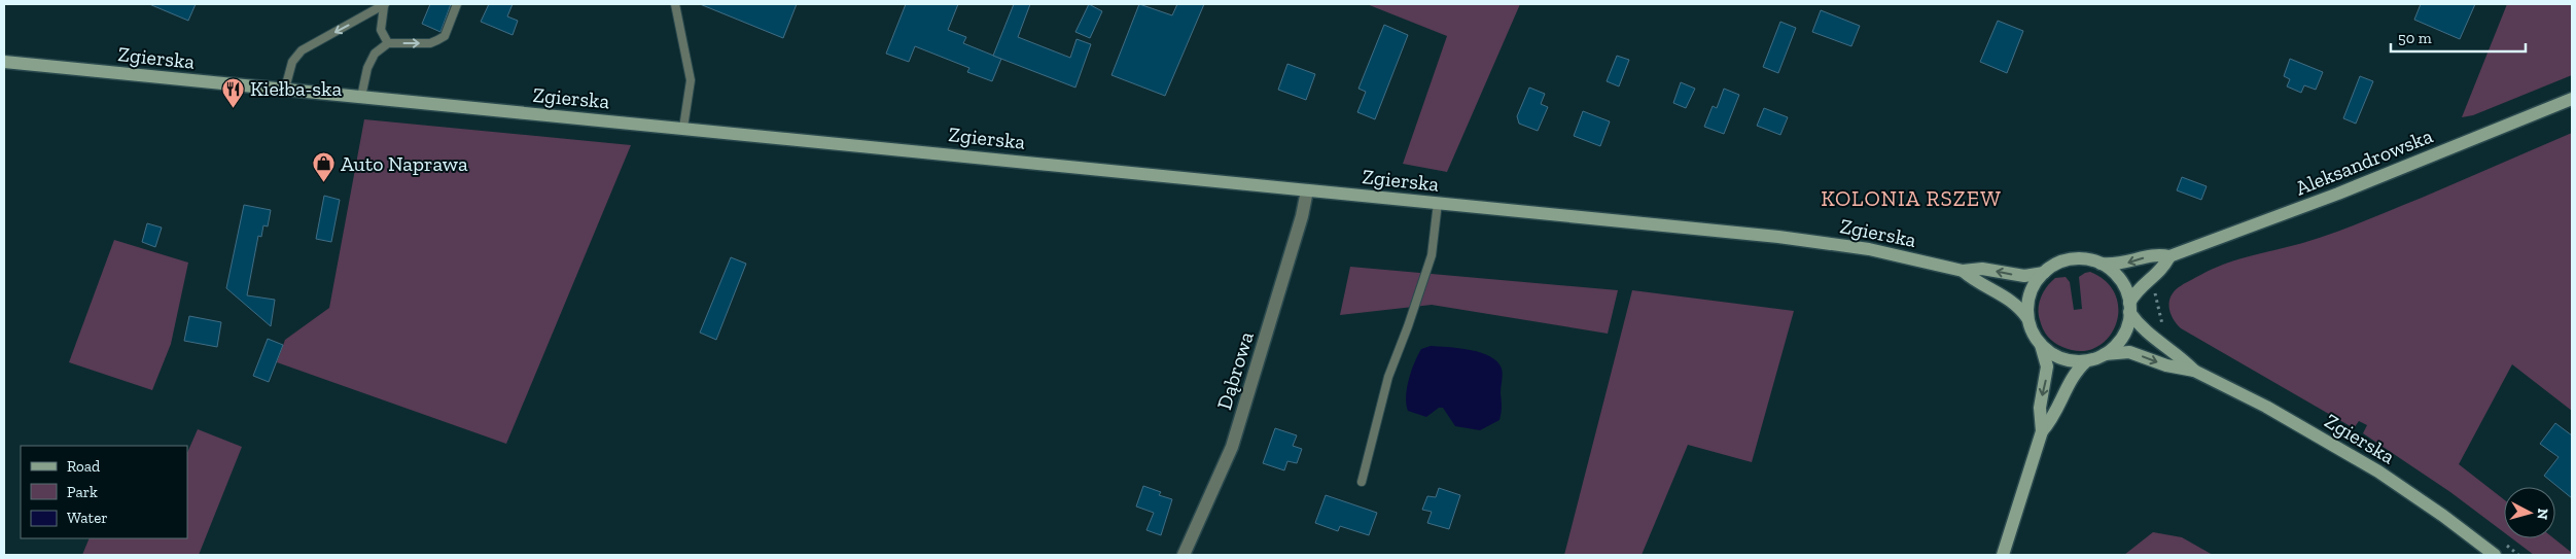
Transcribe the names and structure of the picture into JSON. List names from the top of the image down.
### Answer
{
  "streets": {
    "main road": ["Zgierska", "Aleksandrowska"],
    "street": ["Dąbrowa"]
  },
  "crossings": [
    ["Zgierska", "Aleksandrowska"],
    ["Zgierska", "Dąbrowa"]
  ],
  "districts": ["KOLONIA RSZEW"],
  "places": {
    "restaurant": ["Kiełba-ska"],
    "shop": ["Auto Naprawa"]
  },
  "legend": ["Road", "Park", "Water"],
  "scale_bar": "50 m",
  "north": "right"
}
